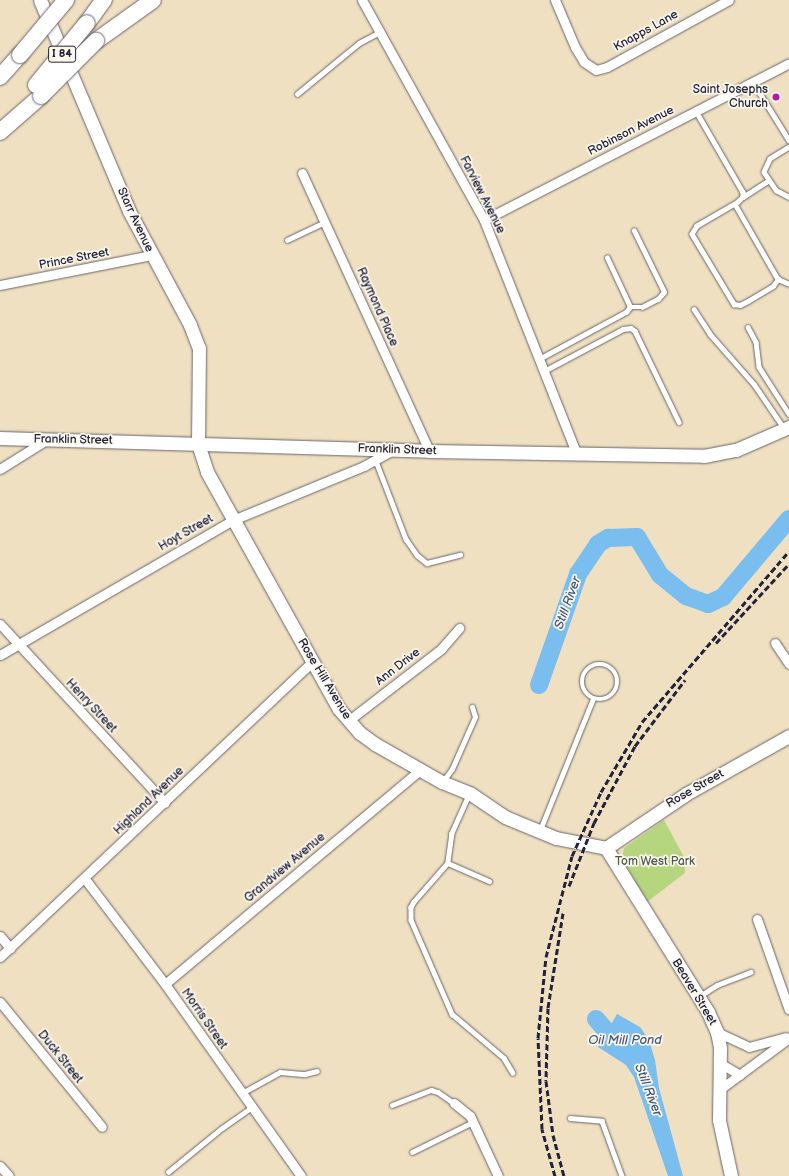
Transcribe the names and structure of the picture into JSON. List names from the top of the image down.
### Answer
{
  "streets": {
    "highway": ["I 84"],
    "street": [
      "Knapps Lane",
      "Robinson Avenue",
      "Farview Avenue",
      "Starr Avenue",
      "Prince Street",
      "Raymond Place",
      "Franklin Street",
      "Hoyt Street",
      "Ann Drive",
      "Rose Hill Avenue",
      "Henry Street",
      "Rose Street",
      "Highland Avenue",
      "Grandview Avenue",
      "Beaver Street",
      "Morris Street",
      "Duck Street"
    ]
  },
  "crossings": [
    ["Robinson Avenue", "Farview Avenue"],
    ["Farview Avenue", "Franklin Street"],
    ["Starr Avenue", "Prince Street"],
    ["Starr Avenue", "Franklin Street"],
    ["Starr Avenue", "Rose Hill Avenue"],
    ["Raymond Place", "Franklin Street"],
    ["Franklin Street", "Hoyt Street"],
    ["Franklin Street", "Rose Hill Avenue"],
    ["Hoyt Street", "Rose Hill Avenue"],
    ["Hoyt Street", "Henry Street"],
    ["Ann Drive", "Rose Hill Avenue"],
    ["Rose Hill Avenue", "Rose Street"],
    ["Rose Hill Avenue", "Highland Avenue"],
    ["Rose Hill Avenue", "Grandview Avenue"],
    ["Rose Hill Avenue", "Beaver Street"],
    ["Henry Street", "Highland Avenue"],
    ["Rose Street", "Beaver Street"],
    ["Highland Avenue", "Morris Street"],
    ["Grandview Avenue", "Morris Street"]
  ],
  "water": ["Still River", "Oil Mill Pond"],
  "parks": ["Tom West Park"],
  "places": ["Saint Josephs Church"]
}
